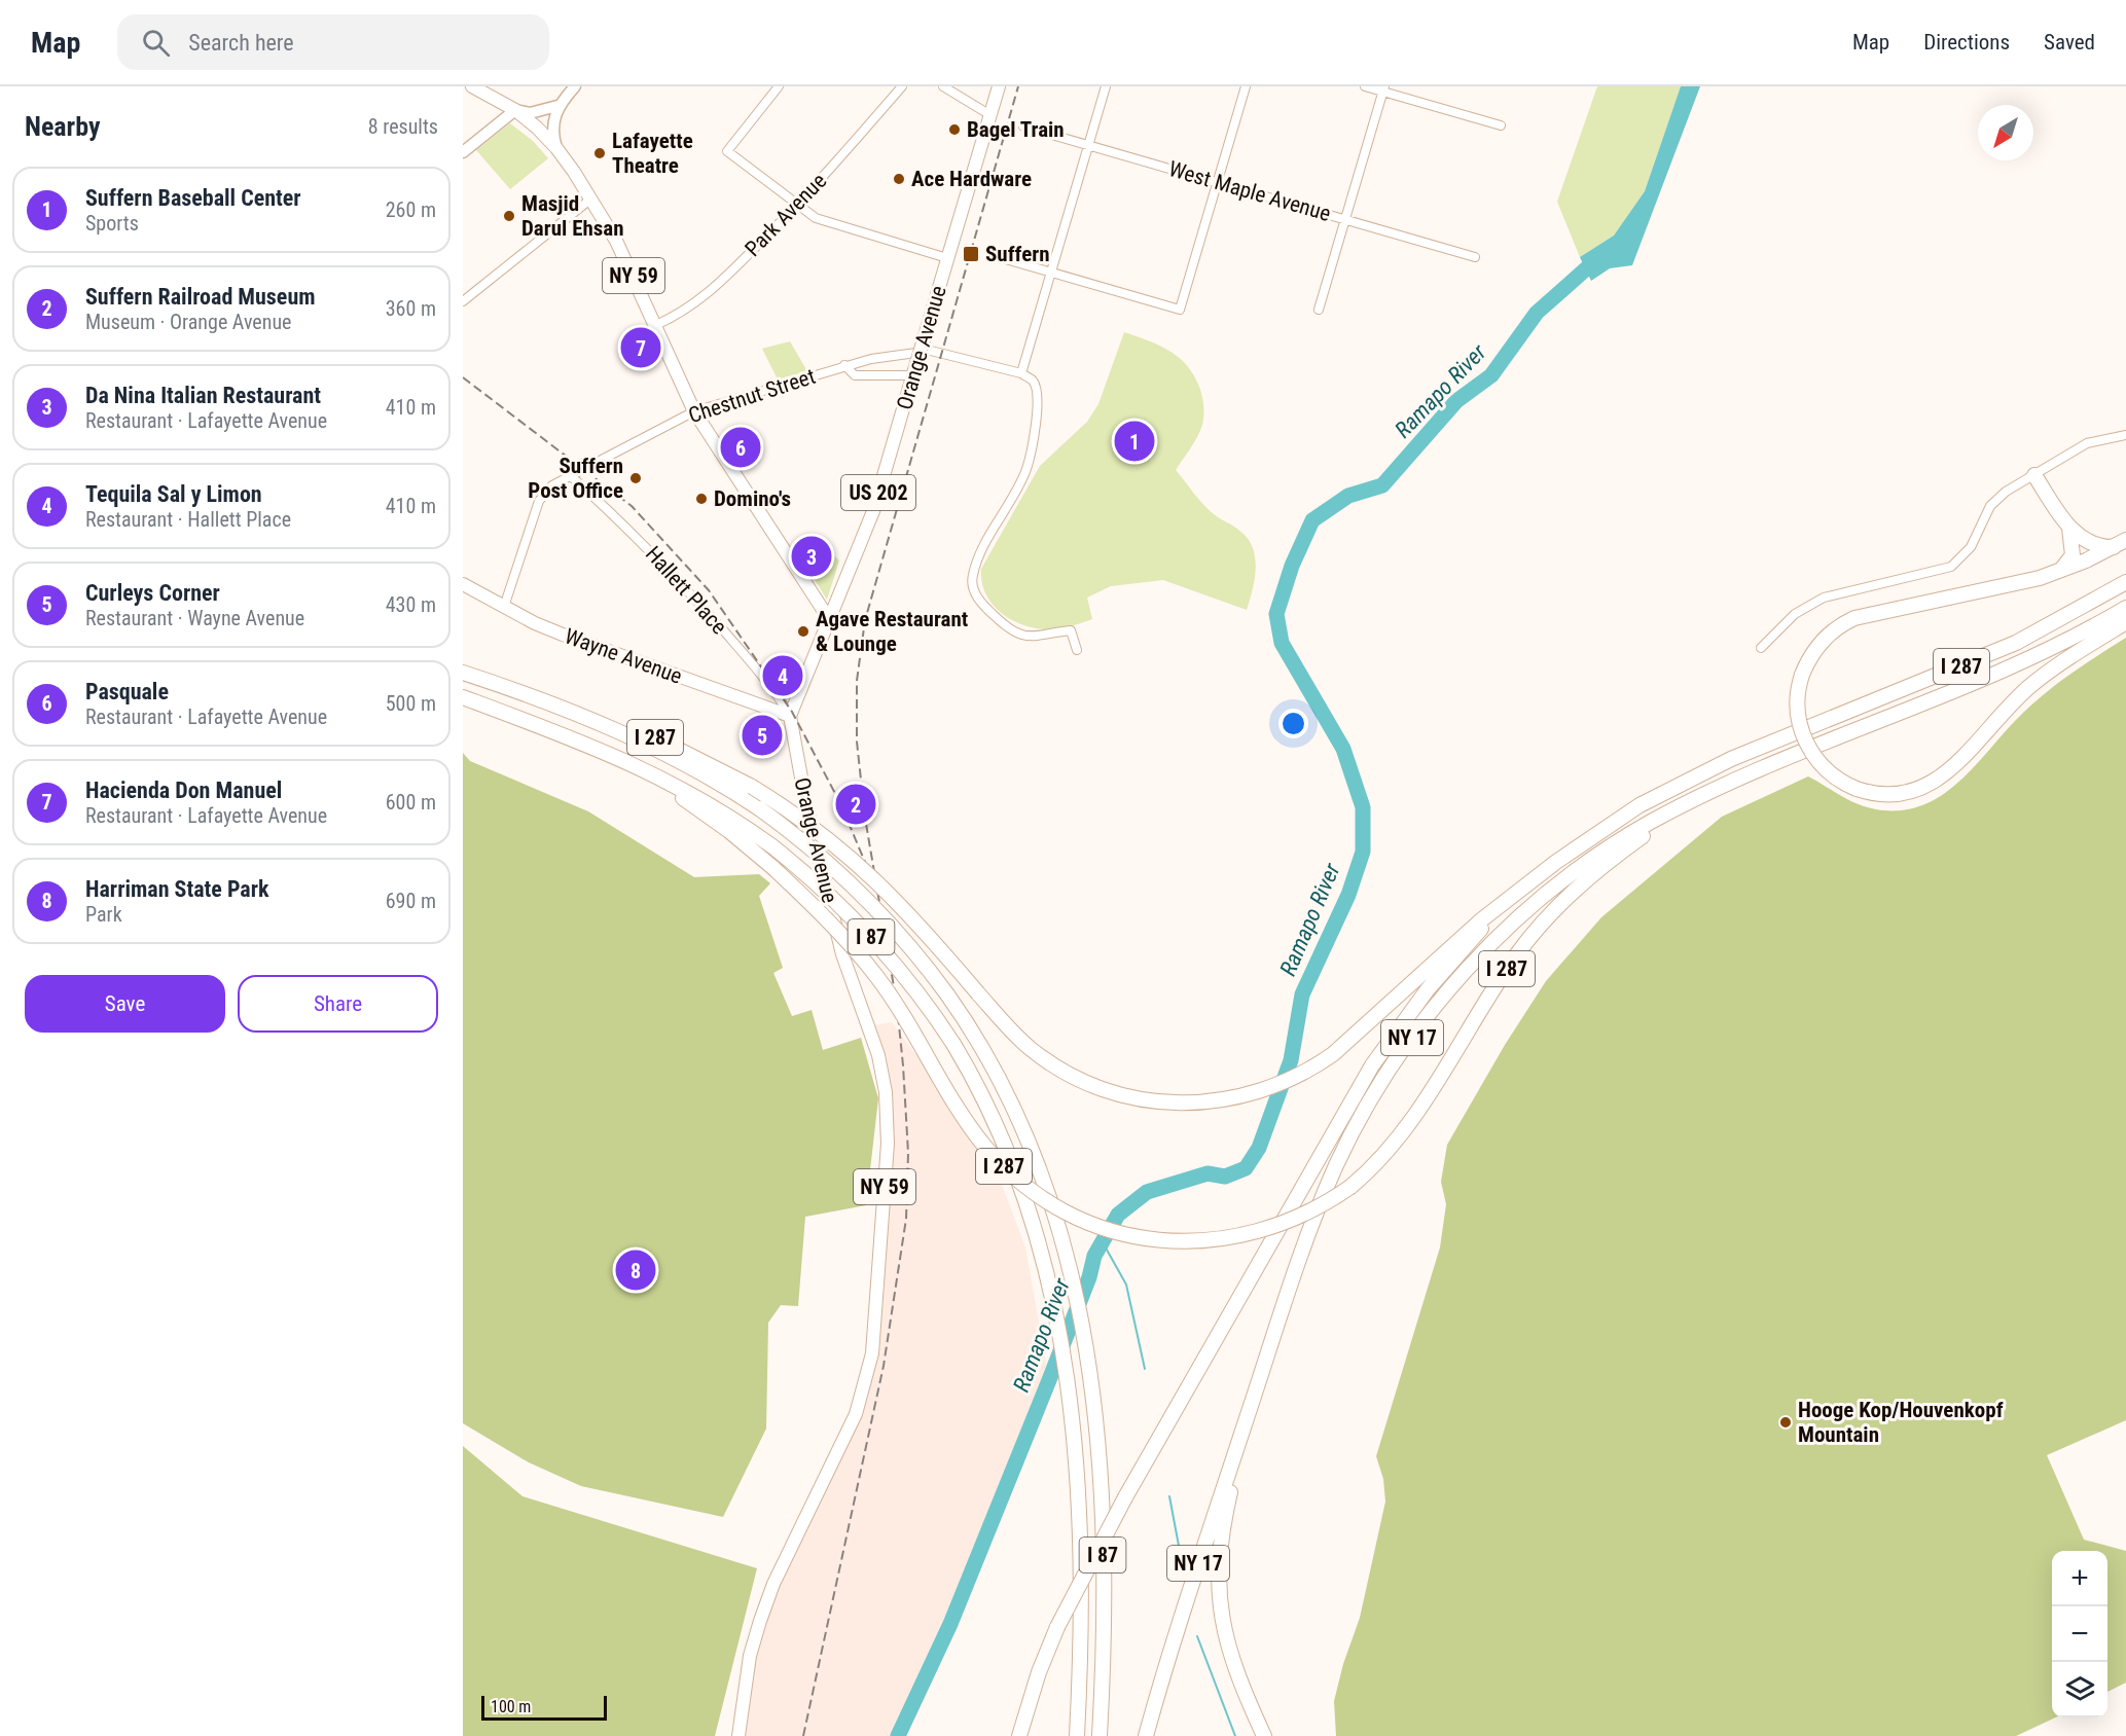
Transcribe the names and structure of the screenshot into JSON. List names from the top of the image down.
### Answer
{
  "streets": {
    "highway": ["I 287", "I 87", "NY 17"],
    "main road": [
      "NY 59",
      "Orange Avenue",
      "US 202",
      "Wayne Avenue"
    ],
    "street": [
      "West Maple Avenue",
      "Park Avenue",
      "Chestnut Street",
      "Hallett Place"
    ]
  },
  "crossings": [
    ["Park Avenue", "NY 59"],
    ["NY 59", "Orange Avenue"],
    ["NY 59", "Chestnut Street"],
    ["Orange Avenue", "Hallett Place"],
    ["Orange Avenue", "Wayne Avenue"],
    ["Chestnut Street", "Hallett Place"],
    ["Chestnut Street", "Wayne Avenue"],
    ["Hallett Place", "Wayne Avenue"],
    ["I 287", "I 87"],
    ["I 287", "NY 17"]
  ],
  "water": ["Ramapo River"],
  "places": {
    "other": [
      "Bagel Train",
      "Lafayette Theatre",
      "Ace Hardware",
      "Masjid Darul Ehsan",
      "Suffern Post Office",
      "Domino's",
      "Agave Restaurant & Lounge",
      "Hooge Kop/Houvenkopf Mountain"
    ],
    "transit": ["Suffern"]
  },
  "scale_bar": "100 m",
  "north": "bottom left",
  "page": {
    "header": "Map",
    "search": "Search here",
    "nav": ["Map", "Directions", "Saved"],
    "heading": ["Nearby", "8 results"],
    "list": [
      {
        "mark": "1",
        "name": "Suffern Baseball Center",
        "note": "Sports",
        "value": "260 m"
      },
      {
        "mark": "2",
        "name": "Suffern Railroad Museum",
        "note": "Museum · Orange Avenue",
        "value": "360 m"
      },
      {
        "mark": "3",
        "name": "Da Nina Italian Restaurant",
        "note": "Restaurant · Lafayette Avenue",
        "value": "410 m"
      },
      {
        "mark": "4",
        "name": "Tequila Sal y Limon",
        "note": "Restaurant · Hallett Place",
        "value": "410 m"
      },
      {
        "mark": "5",
        "name": "Curleys Corner",
        "note": "Restaurant · Wayne Avenue",
        "value": "430 m"
      },
      {
        "mark": "6",
        "name": "Pasquale",
        "note": "Restaurant · Lafayette Avenue",
        "value": "500 m"
      },
      {
        "mark": "7",
        "name": "Hacienda Don Manuel",
        "note": "Restaurant · Lafayette Avenue",
        "value": "600 m"
      },
      {
        "mark": "8",
        "name": "Harriman State Park",
        "note": "Park",
        "value": "690 m"
      }
    ],
    "pins": [
      "7",
      "1",
      "6",
      "3",
      "4",
      "5",
      "2",
      "8"
    ],
    "buttons": ["Save", "Share"],
    "map_buttons": ["+", "−"],
    "scale": "100 m"
  }
}
